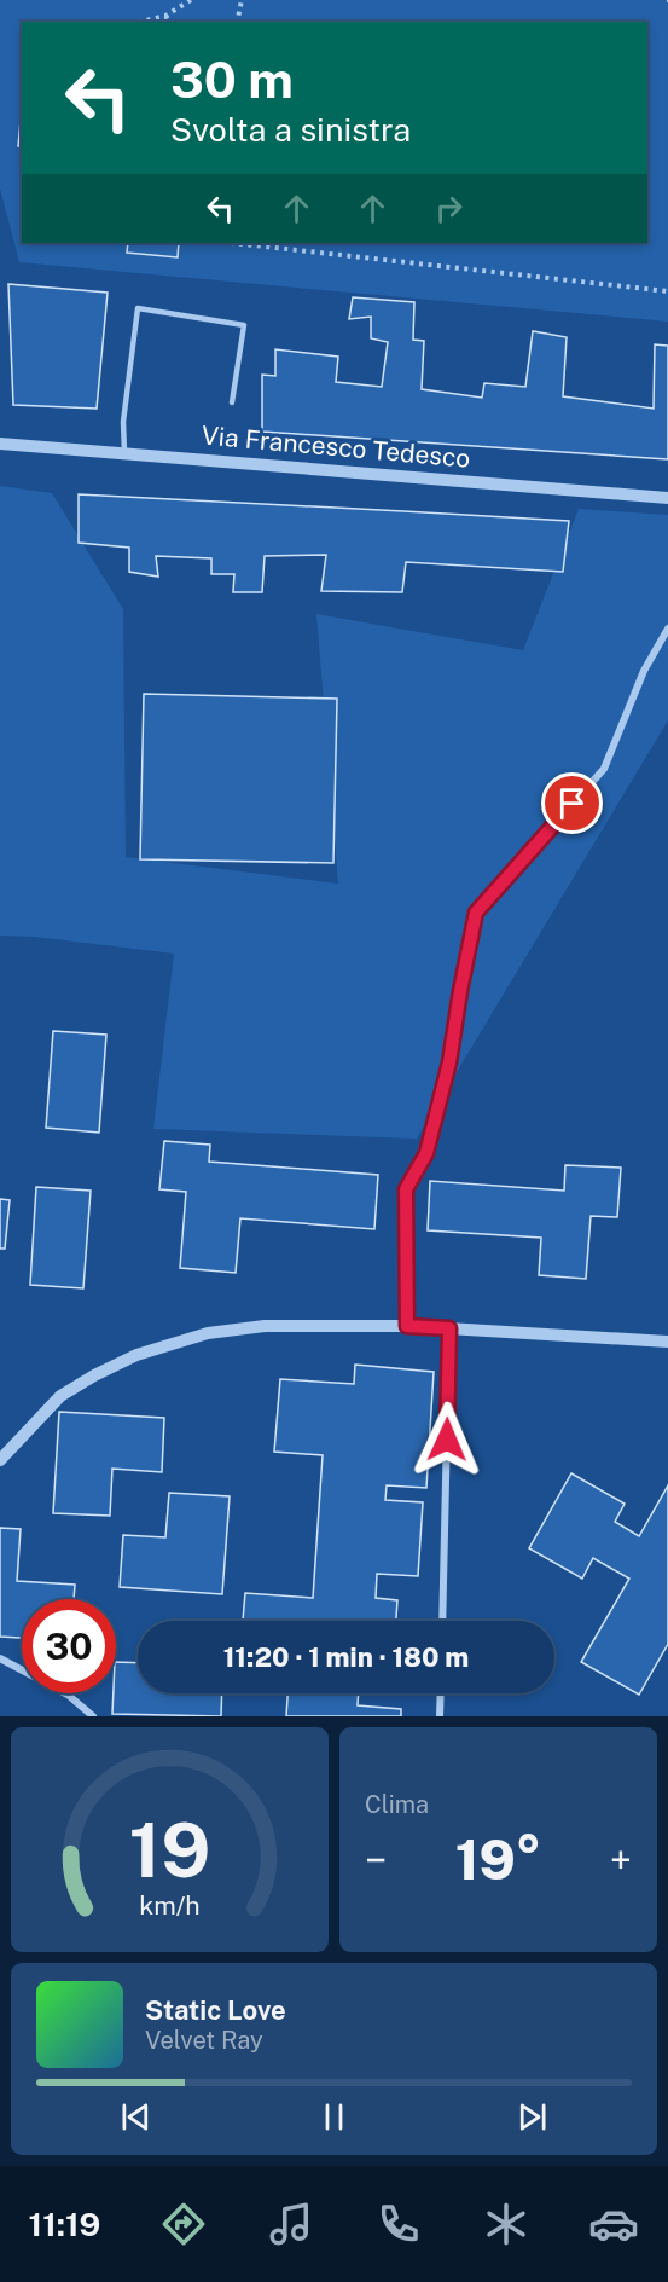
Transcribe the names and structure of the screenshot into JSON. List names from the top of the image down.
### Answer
{
  "streets": {
    "street": ["Via Francesco Tedesco"]
  },
  "page": {
    "turn": ["30 m", "Svolta a sinistra"],
    "limit": "30",
    "trip": "11:20 · 1 min · 180 m",
    "tile": "Clima",
    "heat": ["−", "19°", "+"],
    "song": ["Static Love", "Velvet Ray"],
    "tabs": "11:19",
    "gauge": ["19", "km/h"]
  }
}
